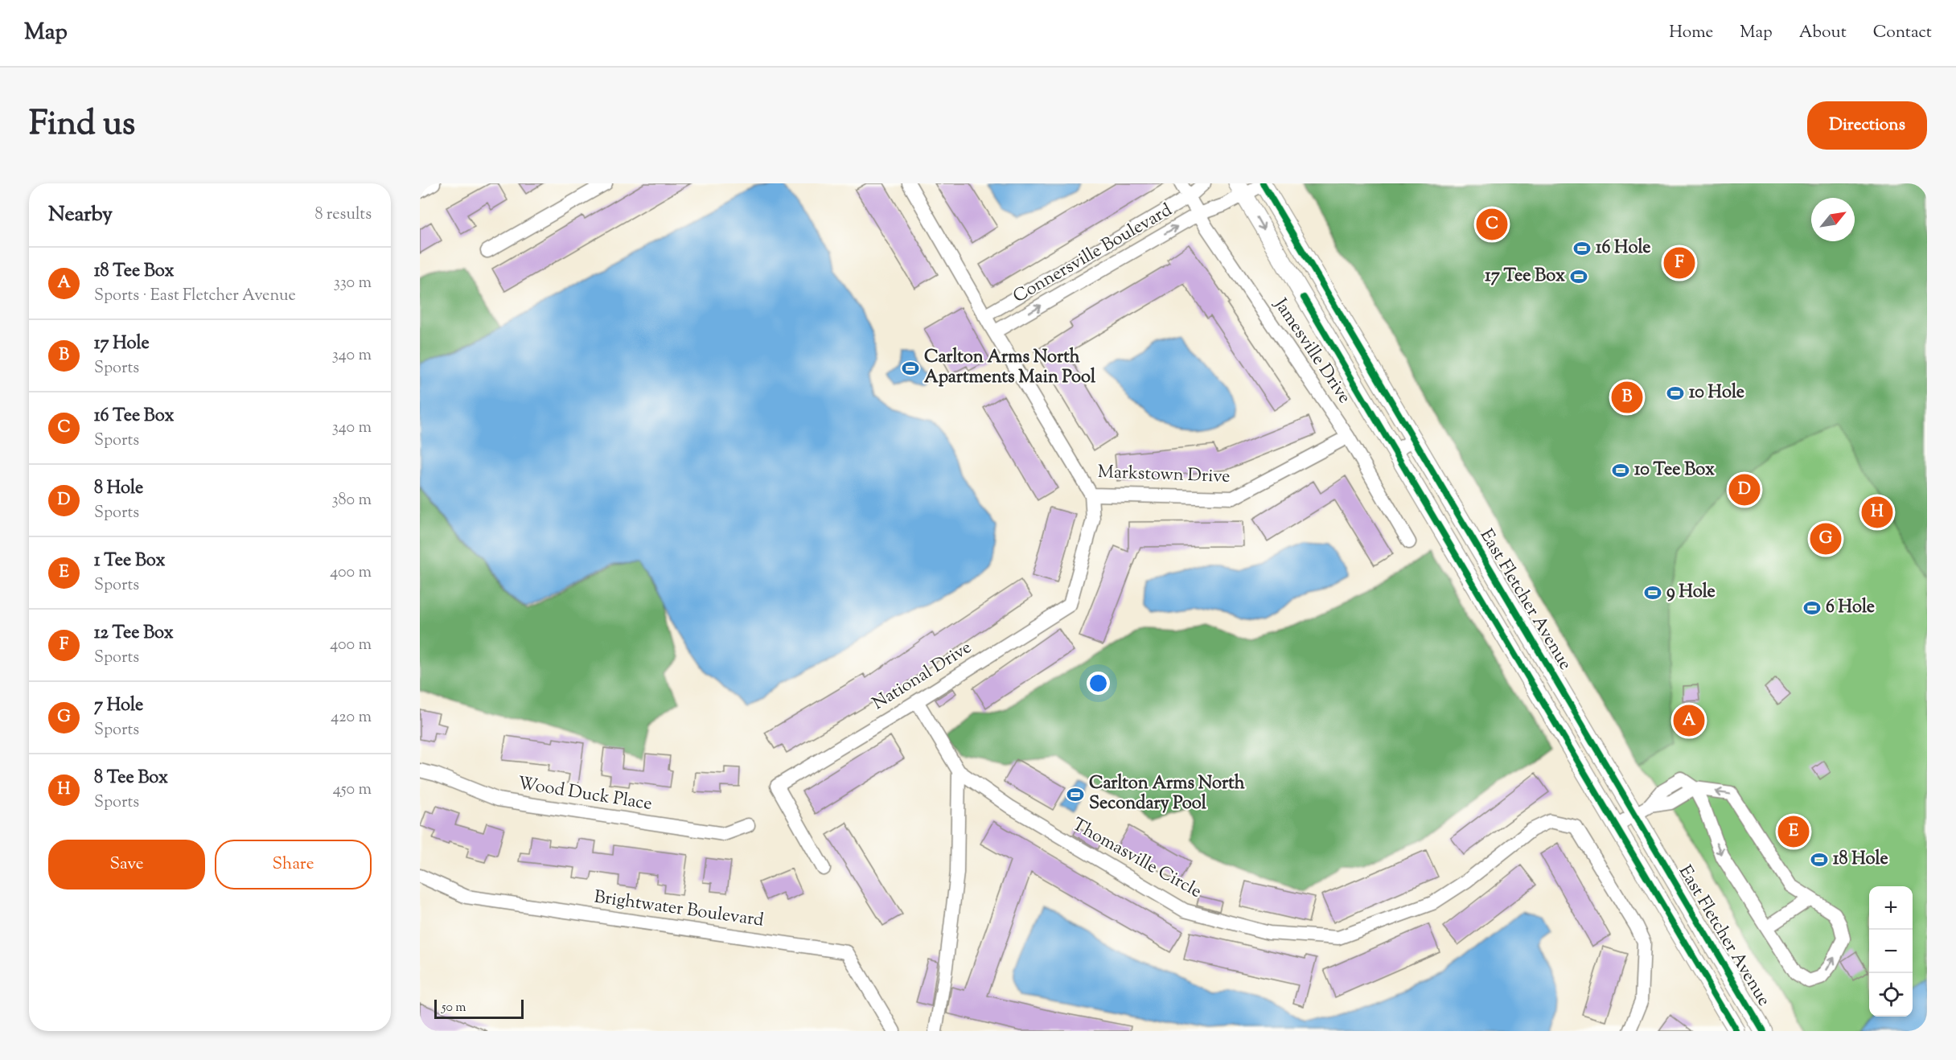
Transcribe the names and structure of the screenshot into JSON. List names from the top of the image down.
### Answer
{
  "streets": {
    "main road": ["East Fletcher Avenue"],
    "street": [
      "Connersville Boulevard",
      "Jamesville Drive",
      "Markstown Drive",
      "National Drive",
      "Wood Duck Place",
      "Thomasville Circle",
      "Brightwater Boulevard"
    ]
  },
  "crossings": [
    ["Connersville Boulevard", "Jamesville Drive"],
    ["Connersville Boulevard", "Markstown Drive"],
    ["Connersville Boulevard", "East Fletcher Avenue"],
    ["Jamesville Drive", "Markstown Drive"],
    ["Markstown Drive", "National Drive"],
    ["National Drive", "Thomasville Circle"]
  ],
  "places": {
    "sports": [
      "16 Hole",
      "17 Tee Box",
      "Carlton Arms North Apartments Main Pool",
      "10 Hole",
      "10 Tee Box",
      "9 Hole",
      "6 Hole",
      "Carlton Arms North Secondary Pool",
      "18 Hole"
    ]
  },
  "scale_bar": "50 m",
  "north": "top right",
  "page": {
    "header": "Map",
    "nav": [
      "Home",
      "Map",
      "About",
      "Contact"
    ],
    "title": "Find us",
    "buttons": [
      "Directions",
      ["Save", "Share"]
    ],
    "heading": ["Nearby", "8 results"],
    "pins": [
      "C",
      "F",
      "B",
      "D",
      "H",
      "G",
      "A",
      "E"
    ],
    "list": [
      {
        "mark": "A",
        "name": "18 Tee Box",
        "note": "Sports · East Fletcher Avenue",
        "value": "330 m"
      },
      {
        "mark": "B",
        "name": "17 Hole",
        "note": "Sports",
        "value": "340 m"
      },
      {
        "mark": "C",
        "name": "16 Tee Box",
        "note": "Sports",
        "value": "340 m"
      },
      {
        "mark": "D",
        "name": "8 Hole",
        "note": "Sports",
        "value": "380 m"
      },
      {
        "mark": "E",
        "name": "1 Tee Box",
        "note": "Sports",
        "value": "400 m"
      },
      {
        "mark": "F",
        "name": "12 Tee Box",
        "note": "Sports",
        "value": "400 m"
      },
      {
        "mark": "G",
        "name": "7 Hole",
        "note": "Sports",
        "value": "420 m"
      },
      {
        "mark": "H",
        "name": "8 Tee Box",
        "note": "Sports",
        "value": "450 m"
      }
    ],
    "map_buttons": ["+", "−"],
    "scale": "50 m"
  }
}
